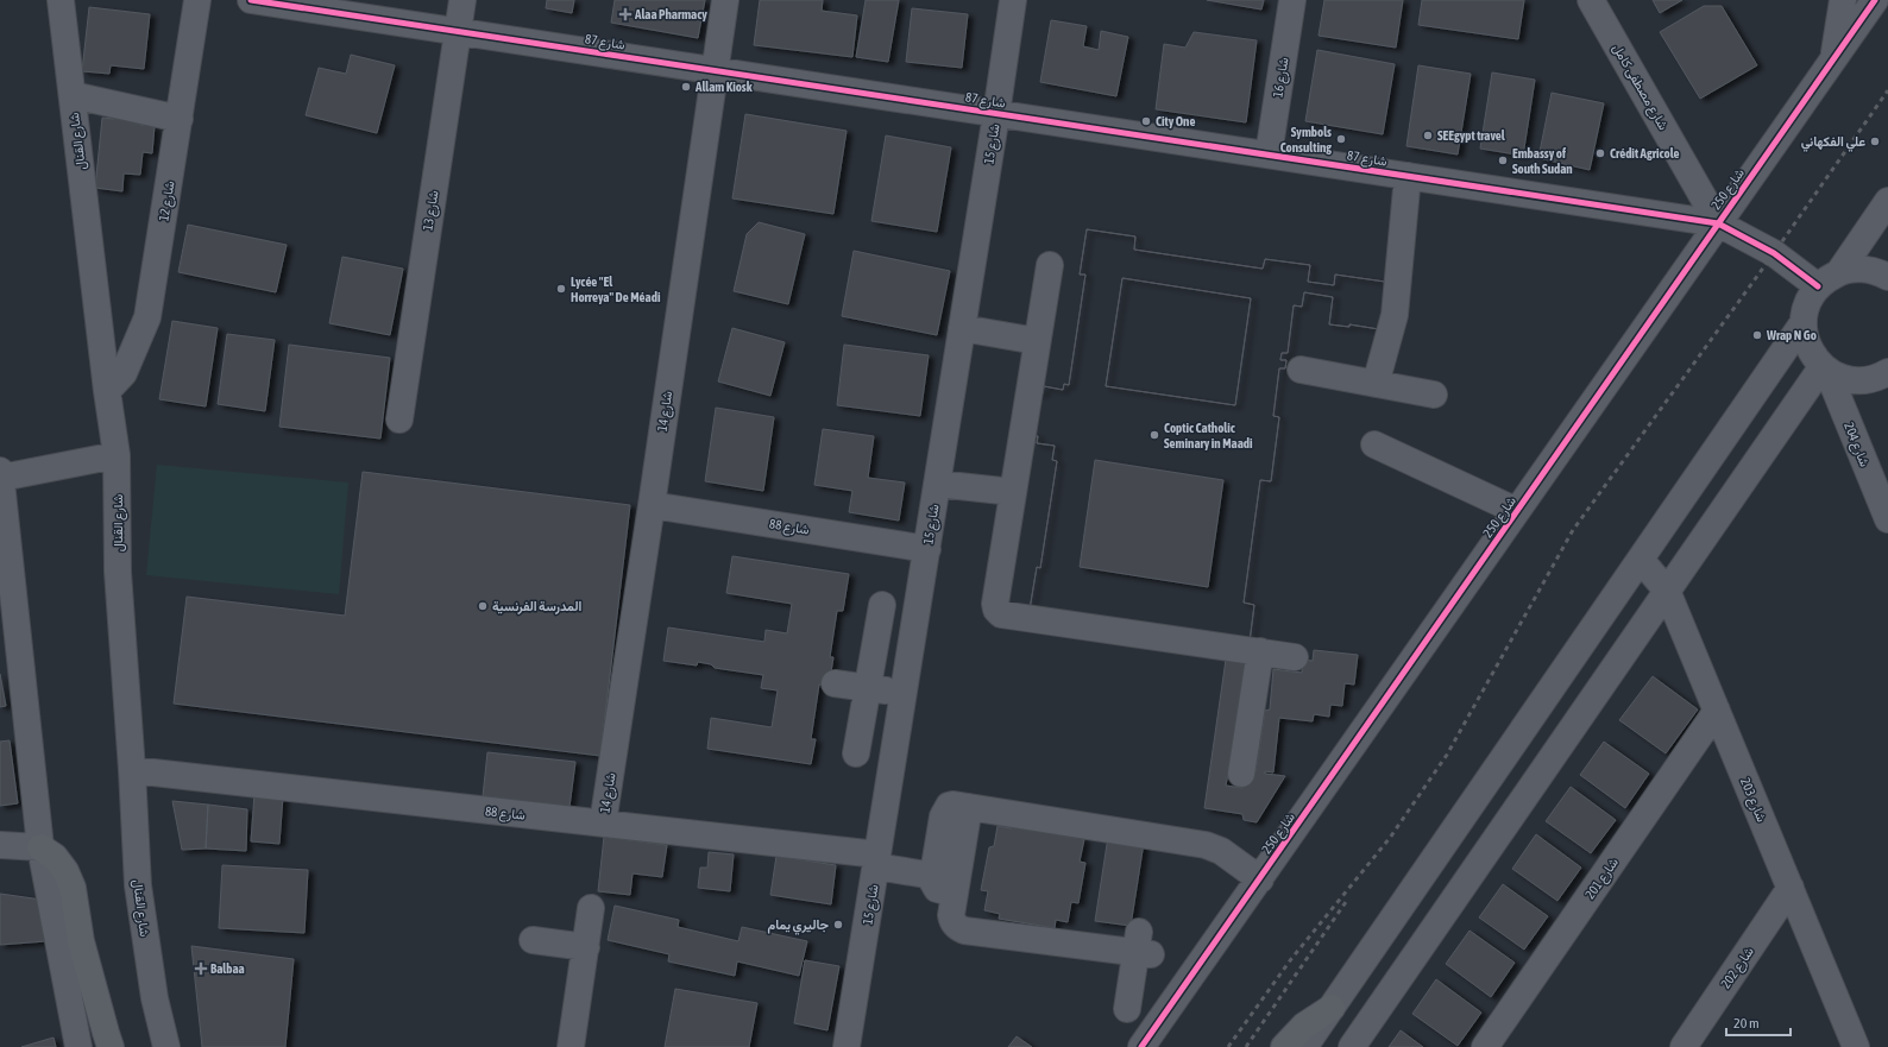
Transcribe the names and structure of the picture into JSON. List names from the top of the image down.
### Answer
{
  "streets": {
    "street": [
      "شارع 87",
      "شارع 16",
      "شارع مصطفى كامل",
      "شارع القنال",
      "شارع 15",
      "شارع 250",
      "شارع 12",
      "شارع 13",
      "شارع 14",
      "شارع 204",
      "شارع 88",
      "شارع 203",
      "شارع 201",
      "شارع 202"
    ]
  },
  "crossings": [
    ["شارع 87", "شارع 16"],
    ["شارع 87", "شارع مصطفى كامل"],
    ["شارع 87", "شارع 15"],
    ["شارع 87", "شارع 250"],
    ["شارع 87", "شارع 13"],
    ["شارع 87", "شارع 14"],
    ["شارع مصطفى كامل", "شارع 250"],
    ["شارع القنال", "شارع 12"],
    ["شارع القنال", "شارع 88"],
    ["شارع 15", "شارع 88"],
    ["شارع 14", "شارع 88"],
    ["شارع 203", "شارع 201"],
    ["شارع 203", "شارع 202"]
  ],
  "places": {
    "health": ["Alaa Pharmacy", "Balbaa"],
    "other": [
      "Allam Kiosk",
      "City One",
      "SEEgypt travel",
      "Symbols Consulting",
      "علي الفكهاني",
      "Crédit Agricole",
      "Embassy of South Sudan",
      "Lycée \"El Horreya\" De Méadi",
      "Wrap N Go",
      "Coptic Catholic Seminary in Maadi",
      "المدرسة الفرنسية",
      "جاليري يمام"
    ]
  },
  "scale_bar": "20 m"
}
